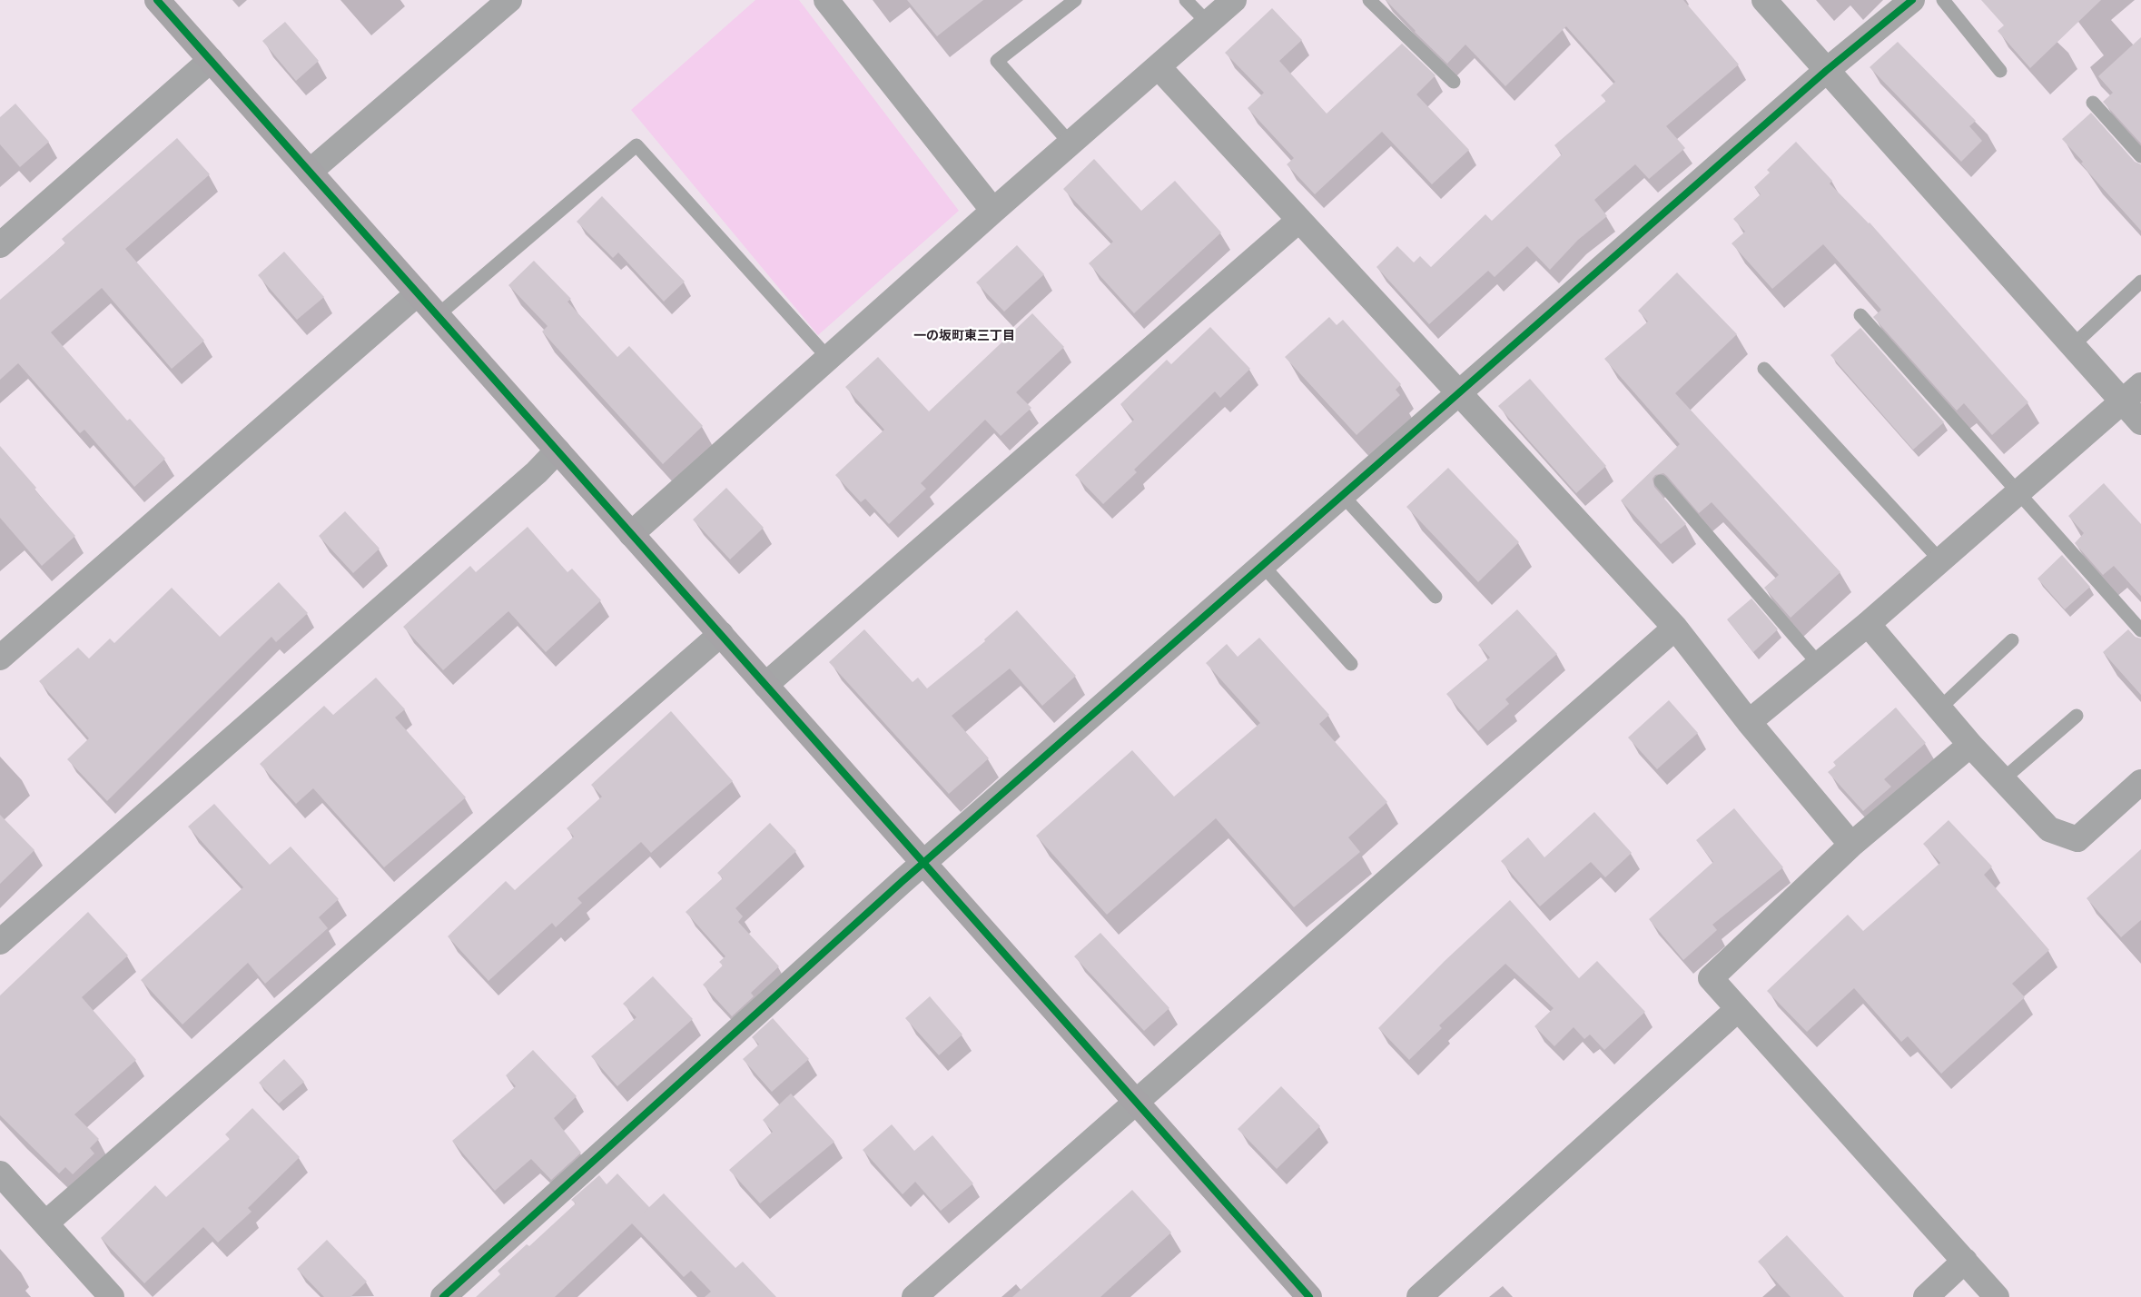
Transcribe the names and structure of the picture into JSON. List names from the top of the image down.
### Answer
{
  "districts": ["一の坂町東三丁目"]
}
